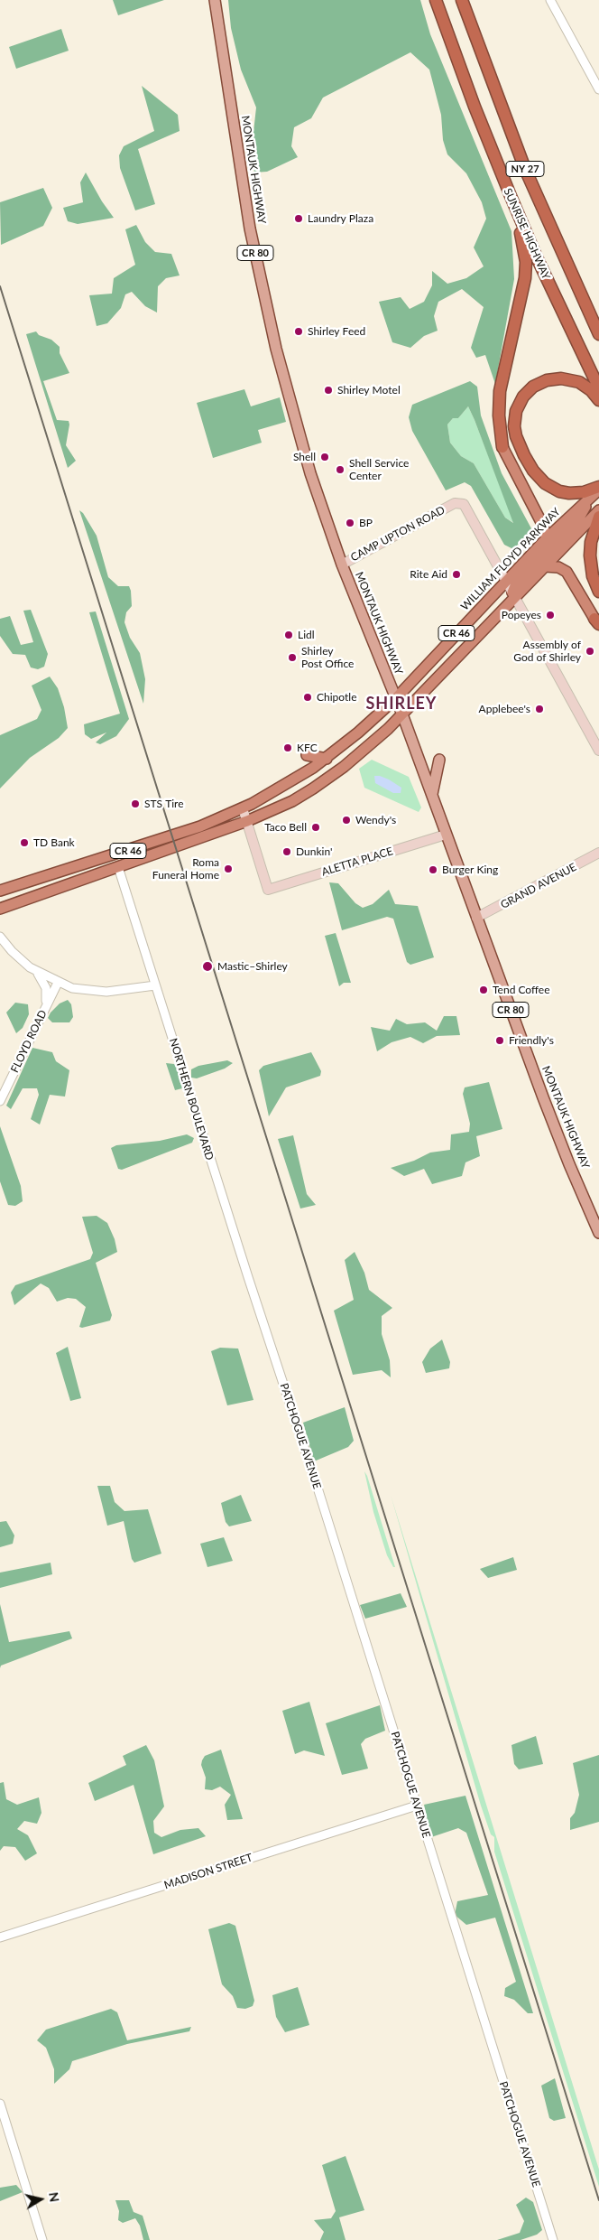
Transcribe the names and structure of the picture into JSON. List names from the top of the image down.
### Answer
{
  "streets": {
    "highway": [
      "NY 27",
      "SUNRISE HIGHWAY",
      "WILLIAM FLOYD PARKWAY",
      "CR 46"
    ],
    "main road": [
      "MONTAUK HIGHWAY",
      "CR 80",
      "CAMP UPTON ROAD",
      "ALETTA PLACE",
      "GRAND AVENUE"
    ],
    "street": [
      "FLOYD ROAD",
      "NORTHERN BOULEVARD",
      "PATCHOGUE AVENUE",
      "MADISON STREET"
    ]
  },
  "crossings": [
    ["MONTAUK HIGHWAY", "CAMP UPTON ROAD"],
    ["MONTAUK HIGHWAY", "WILLIAM FLOYD PARKWAY"],
    ["MONTAUK HIGHWAY", "CR 46"],
    ["MONTAUK HIGHWAY", "ALETTA PLACE"],
    ["MONTAUK HIGHWAY", "GRAND AVENUE"],
    ["CAMP UPTON ROAD", "WILLIAM FLOYD PARKWAY"],
    ["CR 46", "ALETTA PLACE"],
    ["CR 46", "NORTHERN BOULEVARD"],
    ["NORTHERN BOULEVARD", "PATCHOGUE AVENUE"],
    ["PATCHOGUE AVENUE", "MADISON STREET"]
  ],
  "districts": ["SHIRLEY"],
  "places": [
    "Laundry Plaza",
    "Shirley Feed",
    "Shirley Motel",
    "Shell",
    "Shell Service Center",
    "BP",
    "Rite Aid",
    "Popeyes",
    "Lidl",
    "Assembly of God of Shirley",
    "Shirley Post Office",
    "Chipotle",
    "Applebee's",
    "KFC",
    "STS Tire",
    "Wendy's",
    "Taco Bell",
    "TD Bank",
    "Dunkin'",
    "Roma Funeral Home",
    "Burger King",
    "Mastic–Shirley",
    "Tend Coffee",
    "Friendly's"
  ],
  "north": "right"
}
